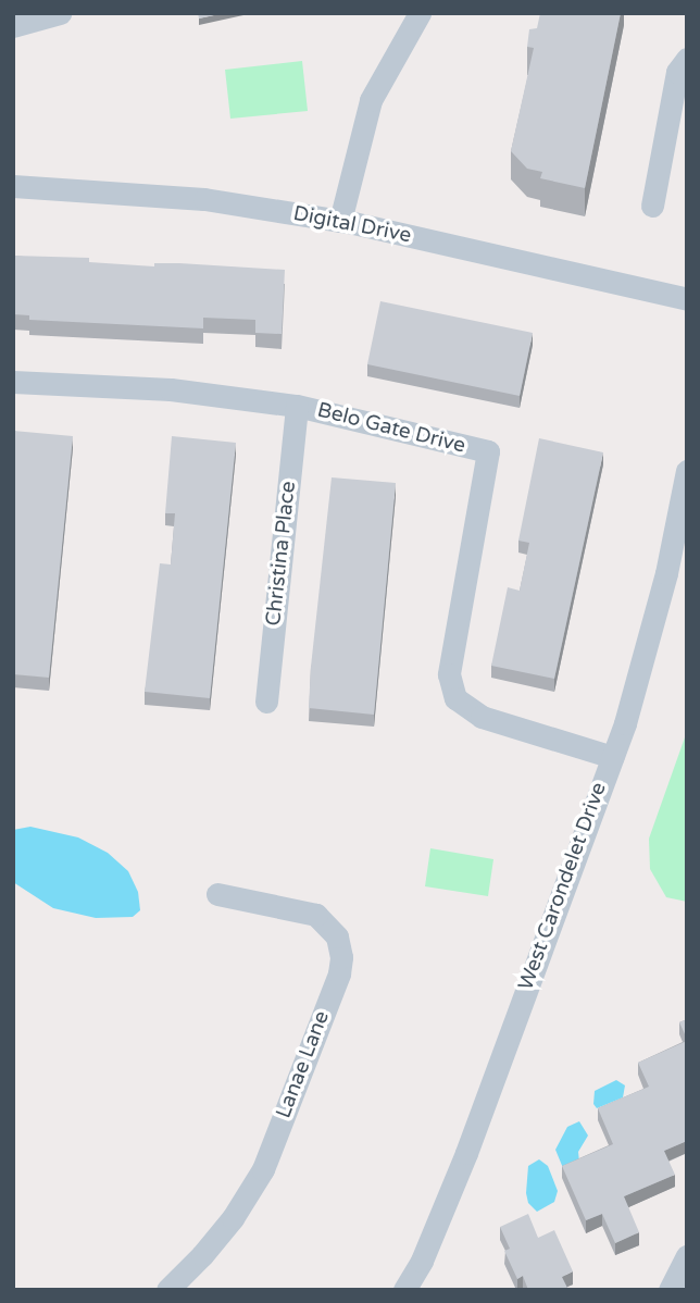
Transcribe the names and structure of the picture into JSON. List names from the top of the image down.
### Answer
{
  "streets": {
    "street": [
      "Digital Drive",
      "Belo Gate Drive",
      "Christina Place",
      "West Carondelet Drive",
      "Lanae Lane"
    ]
  },
  "crossings": [
    ["Belo Gate Drive", "Christina Place"],
    ["Belo Gate Drive", "West Carondelet Drive"]
  ]
}
